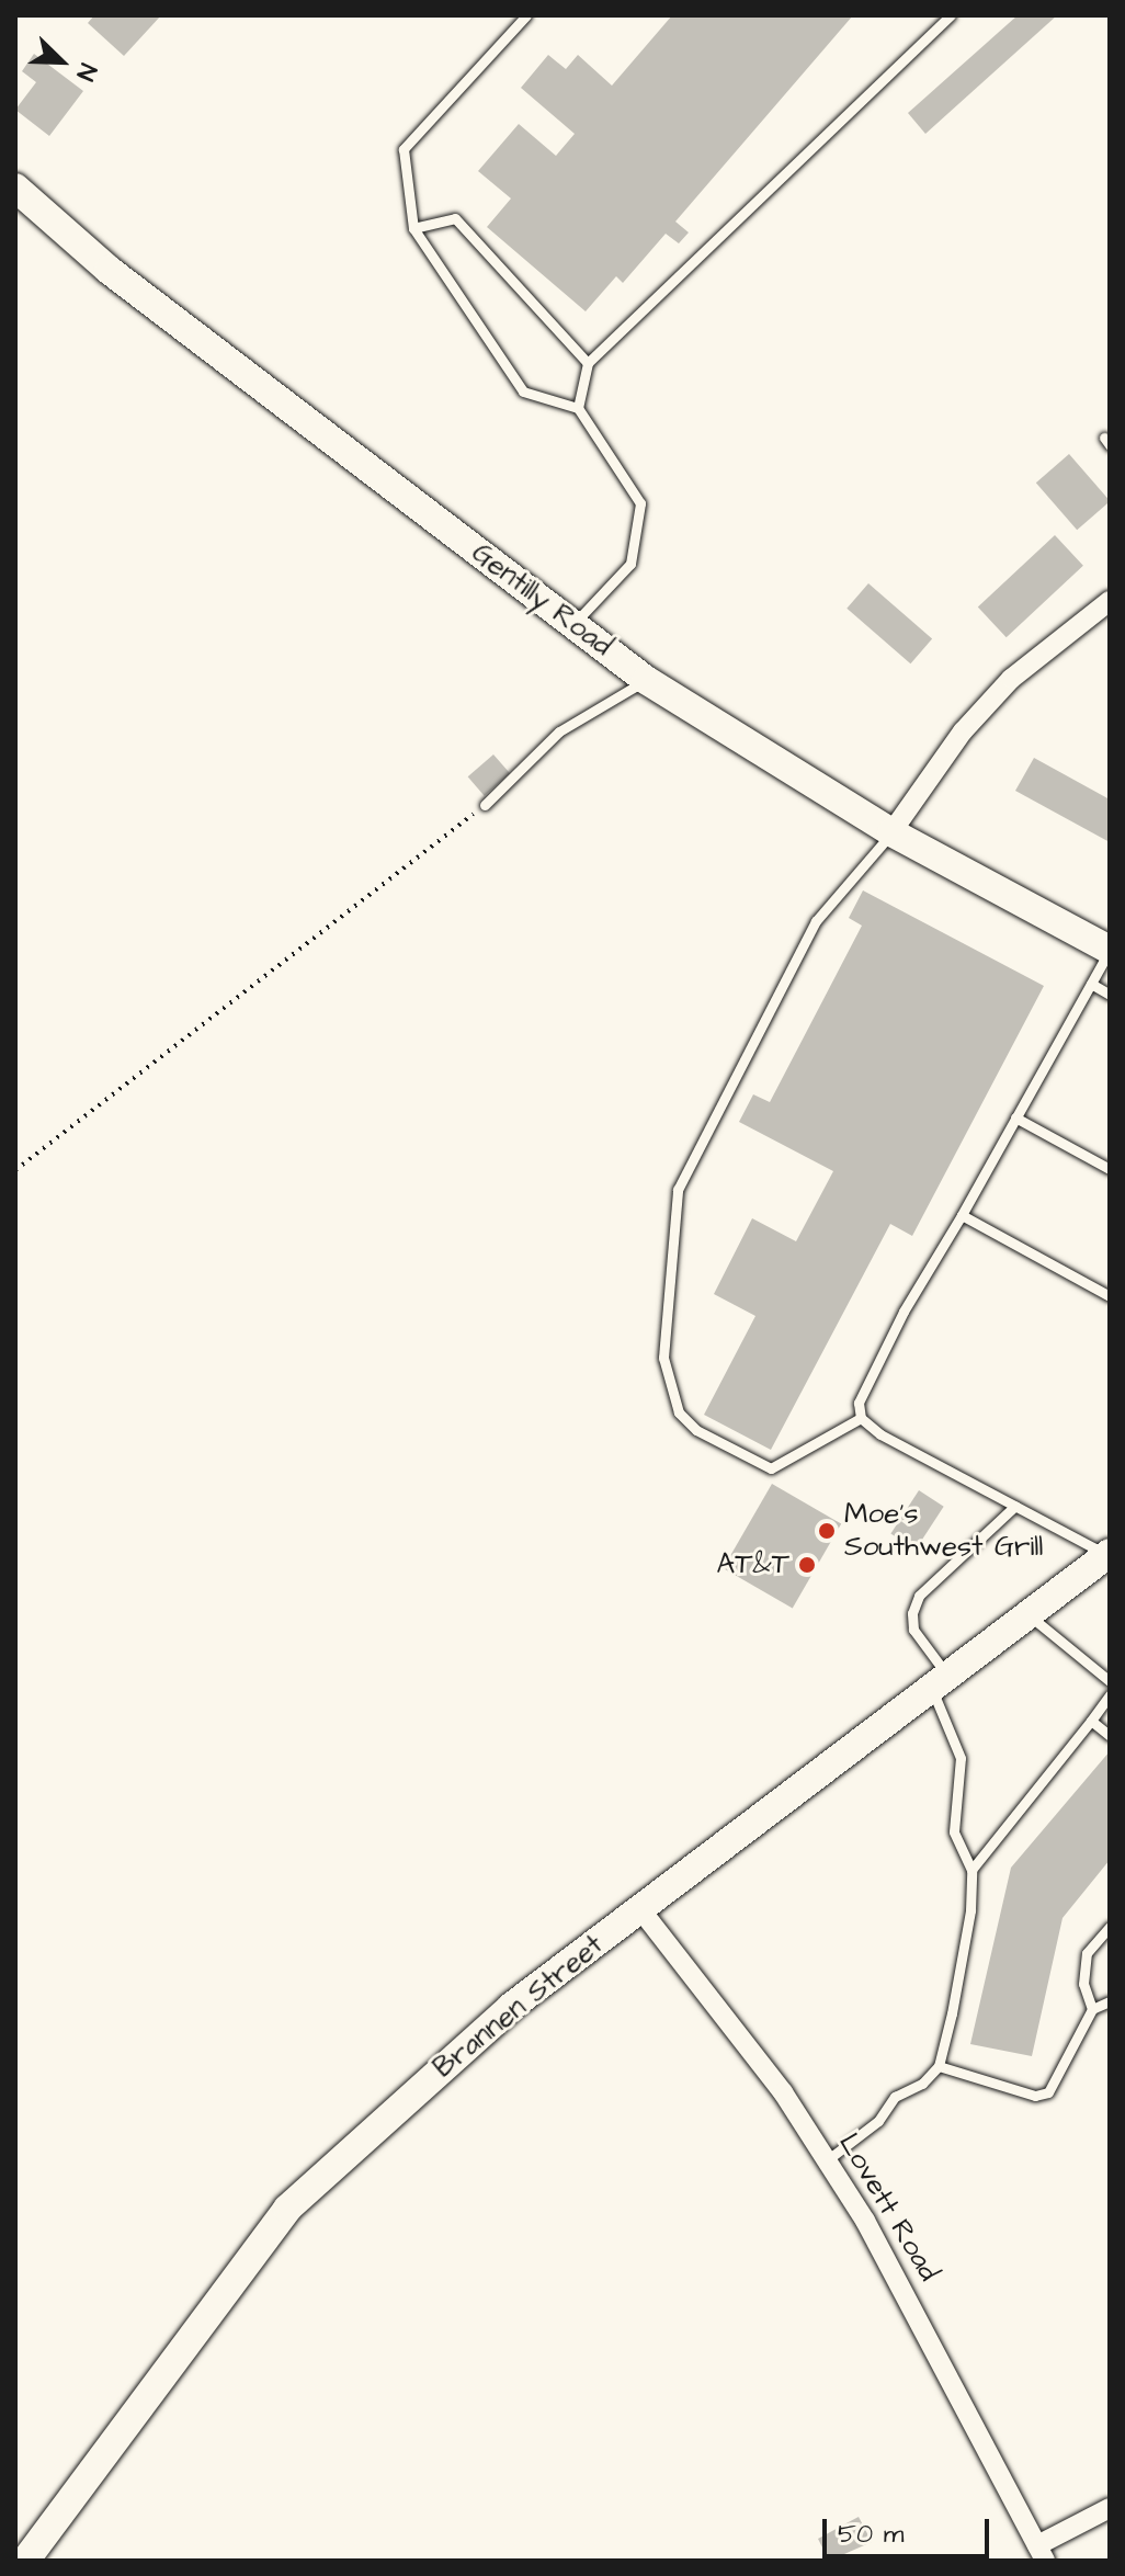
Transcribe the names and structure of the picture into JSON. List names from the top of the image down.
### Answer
{
  "streets": {
    "street": ["Gentilly Road", "Brannen Street", "Lovett Road"]
  },
  "crossings": [
    ["Brannen Street", "Lovett Road"]
  ],
  "places": ["Moe's Southwest Grill", "AT&T"],
  "scale_bar": "50 m",
  "north": "bottom right"
}
